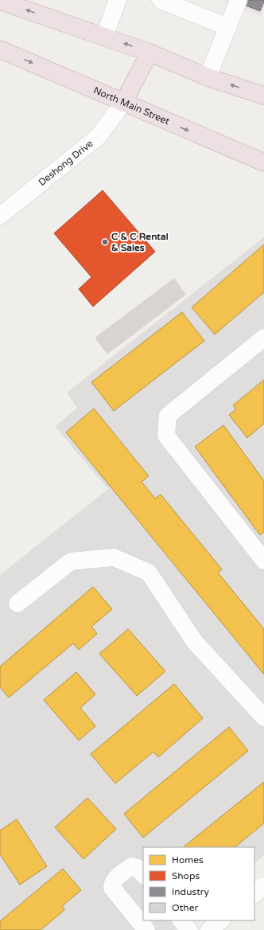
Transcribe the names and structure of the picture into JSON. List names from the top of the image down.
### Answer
{
  "streets": {
    "highway": ["North Main Street"],
    "street": ["Deshong Drive"]
  },
  "crossings": [
    ["North Main Street", "Deshong Drive"]
  ],
  "places": ["C & C Rental & Sales"],
  "legend": [
    "Homes",
    "Shops",
    "Industry",
    "Other"
  ]
}
